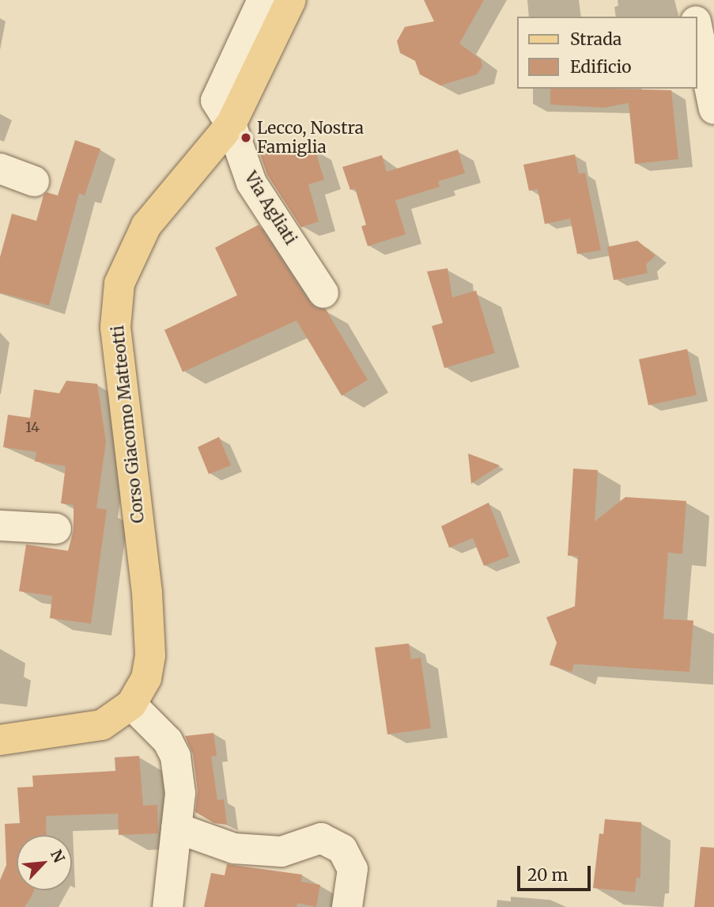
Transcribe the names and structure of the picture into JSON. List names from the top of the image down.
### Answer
{
  "streets": {
    "main road": ["Corso Giacomo Matteotti"],
    "street": ["Via Agliati"]
  },
  "crossings": [
    ["Via Agliati", "Corso Giacomo Matteotti"]
  ],
  "places": ["Lecco, Nostra Famiglia"],
  "house_numbers": ["14"],
  "legend": ["Strada", "Edificio"],
  "scale_bar": "20 m",
  "north": "top right"
}
